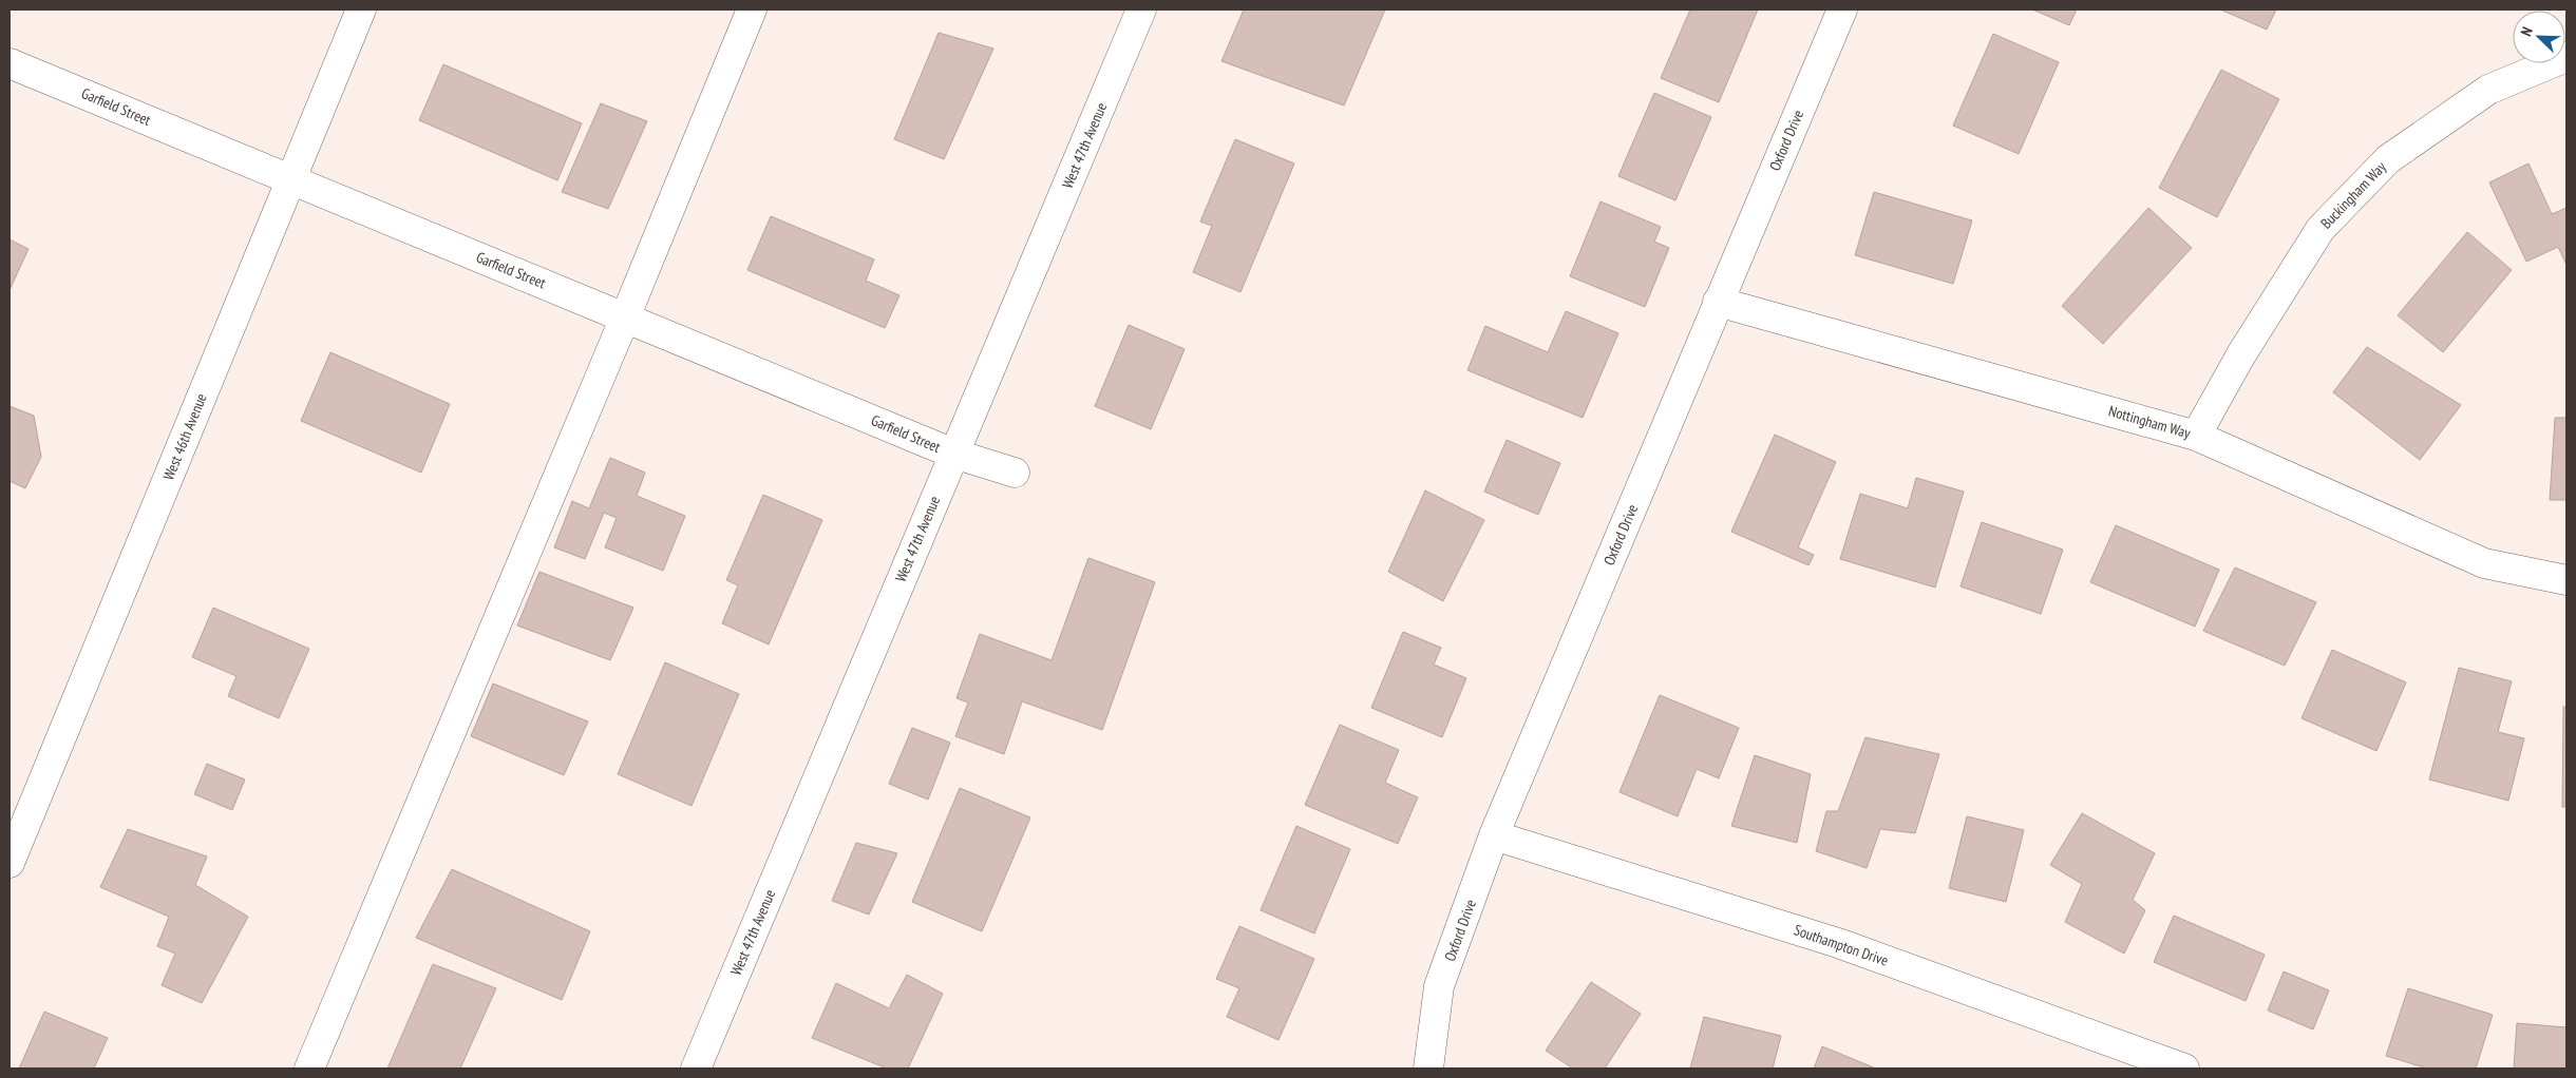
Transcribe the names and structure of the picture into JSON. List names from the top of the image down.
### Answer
{
  "streets": {
    "street": [
      "Garfield Street",
      "Oxford Drive",
      "West 47th Avenue",
      "Buckingham Way",
      "Nottingham Way",
      "West 46th Avenue",
      "Southampton Drive"
    ]
  },
  "crossings": [
    ["Garfield Street", "West 47th Avenue"],
    ["Garfield Street", "West 46th Avenue"],
    ["Oxford Drive", "Nottingham Way"],
    ["Oxford Drive", "Southampton Drive"],
    ["Buckingham Way", "Nottingham Way"]
  ],
  "north": "top left"
}
